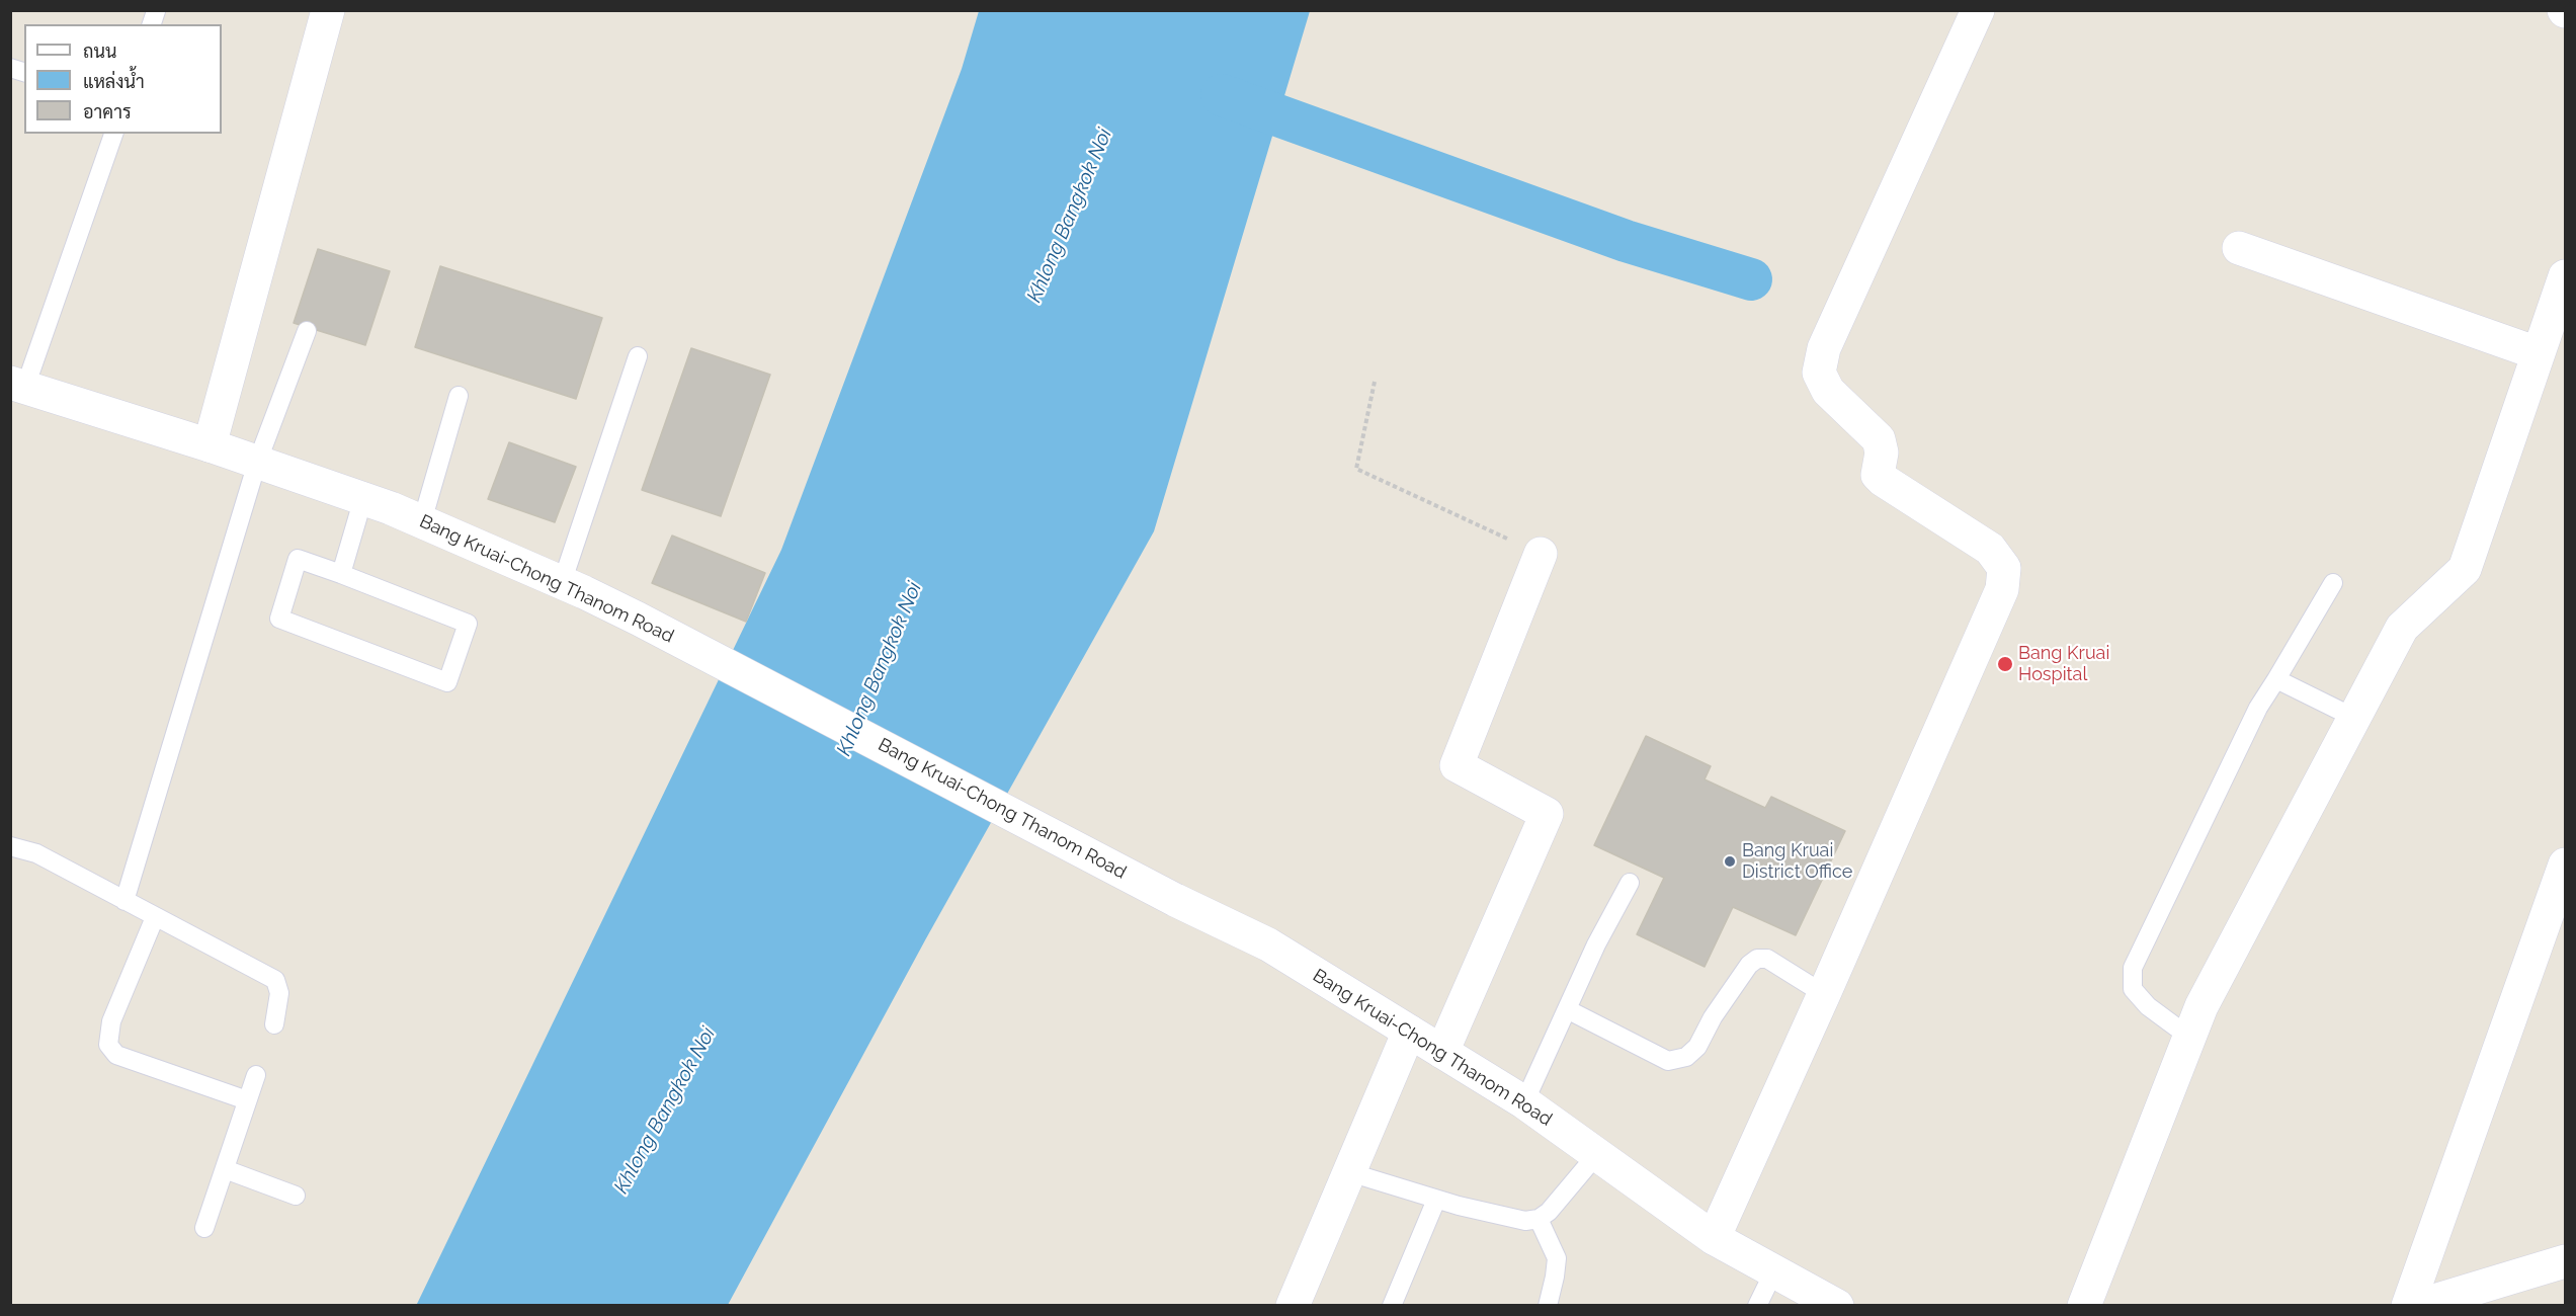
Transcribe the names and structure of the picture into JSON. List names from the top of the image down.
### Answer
{
  "streets": {
    "street": ["Bang Kruai-Chong Thanom Road"]
  },
  "water": ["Khlong Bangkok Noi"],
  "places": ["Bang Kruai Hospital", "Bang Kruai District Office"],
  "legend": ["ถนน", "แหล่งน้ำ", "อาคาร"]
}
